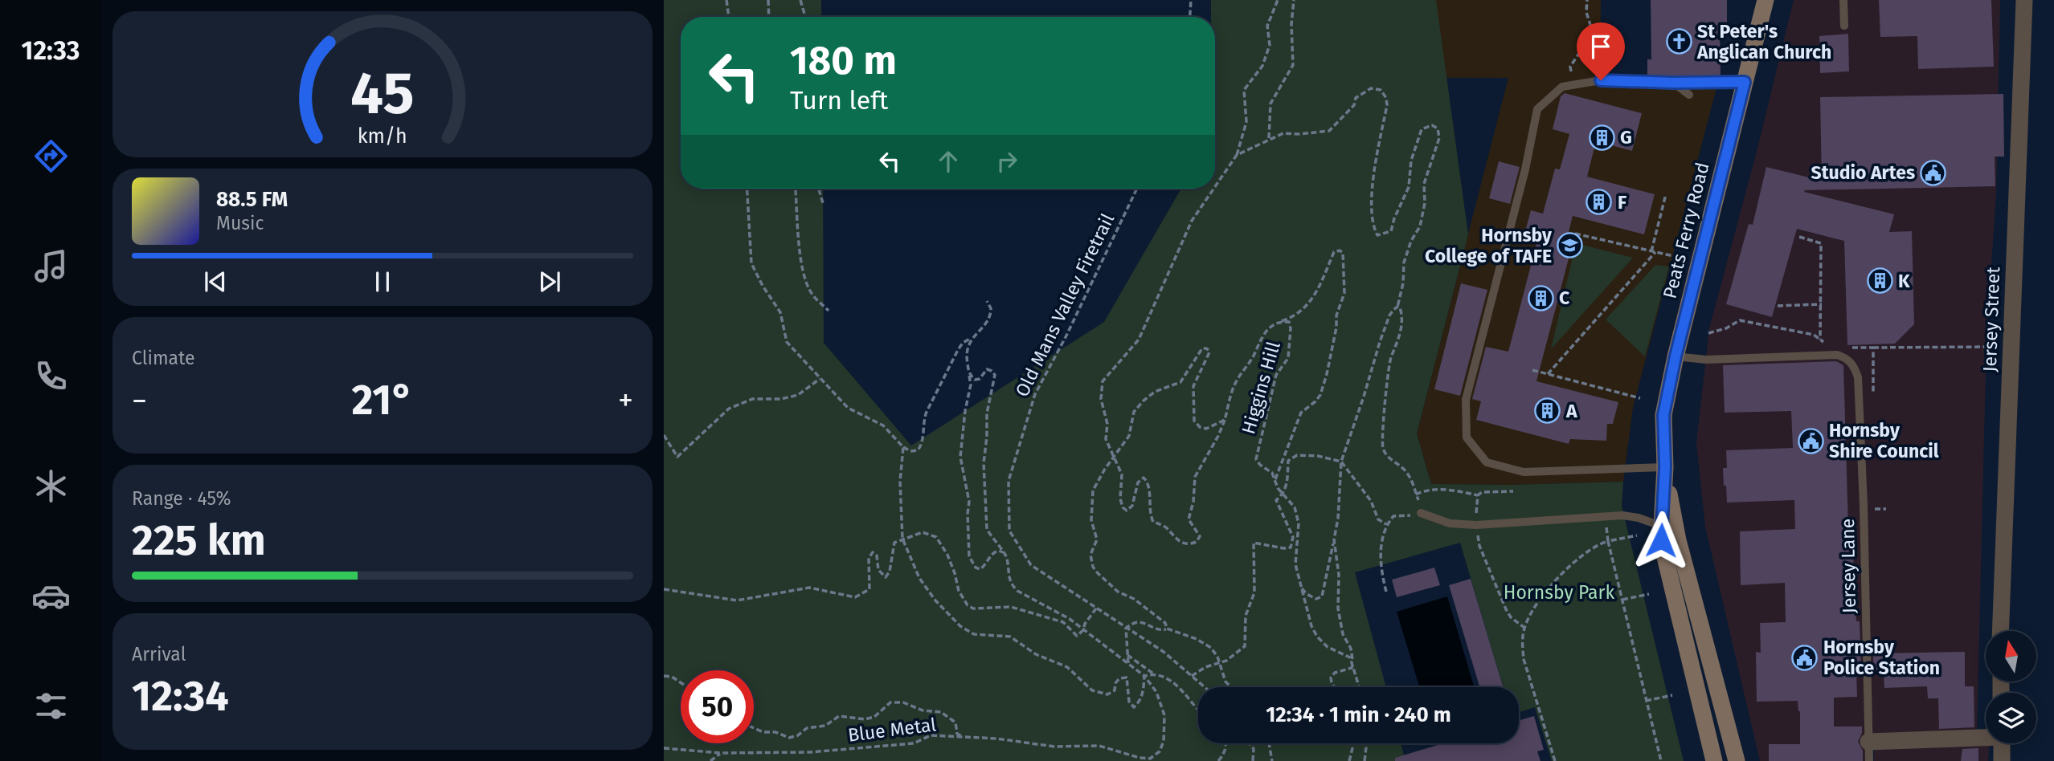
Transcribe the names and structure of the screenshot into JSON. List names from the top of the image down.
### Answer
{
  "streets": {
    "main road": ["Peats Ferry Road"],
    "street": ["Jersey Street"],
    "lane": ["Jersey Lane"],
    "path": ["Old Mans Valley Firetrail", "Higgins Hill", "Blue Metal"]
  },
  "crossings": [
    ["Peats Ferry Road", "Jersey Lane"]
  ],
  "parks": ["Hornsby Park"],
  "places": {
    "church": ["St Peter's Anglican Church"],
    "building": [
      "G",
      "F",
      "K",
      "C",
      "A"
    ],
    "public building": ["Studio Artes", "Hornsby Shire Council", "Hornsby Police Station"],
    "school or university": ["Hornsby College of TAFE"]
  },
  "north": "top",
  "page": {
    "tabs": "12:33",
    "turn": ["180 m", "Turn left"],
    "song": ["88.5 FM", "Music"],
    "tile": [
      "Climate",
      ["Range · 45%", "225 km"],
      ["Arrival", "12:34"]
    ],
    "heat": ["−", "21°", "+"],
    "limit": "50",
    "trip": "12:34 · 1 min · 240 m",
    "gauge": ["45", "km/h"]
  }
}
